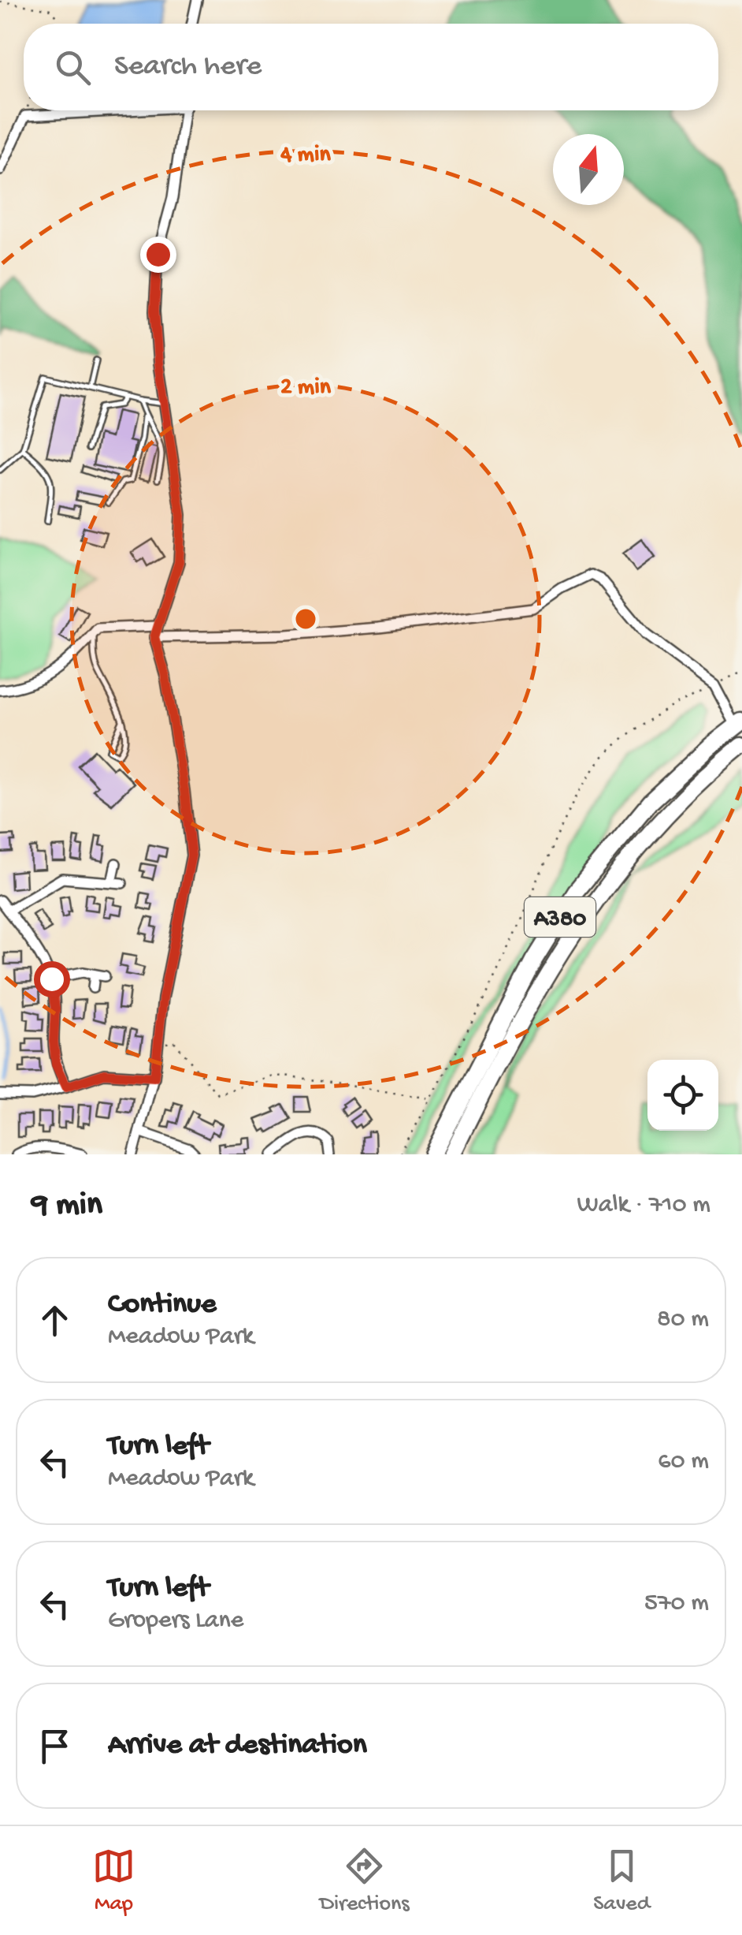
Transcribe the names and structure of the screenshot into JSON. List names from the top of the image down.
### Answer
{
  "streets": {
    "highway": ["A380"]
  },
  "north": "top",
  "page": {
    "search": "Search here",
    "heading": ["9 min", "Walk · 710 m"],
    "list": [
      ["Continue", "Meadow Park", "80 m"],
      ["Turn left", "Meadow Park", "60 m"],
      ["Turn left", "Gropers Lane", "570 m"],
      "Arrive at destination"
    ],
    "nav": ["Map", "Directions", "Saved"]
  },
  "rings": ["4 min", "2 min"]
}
